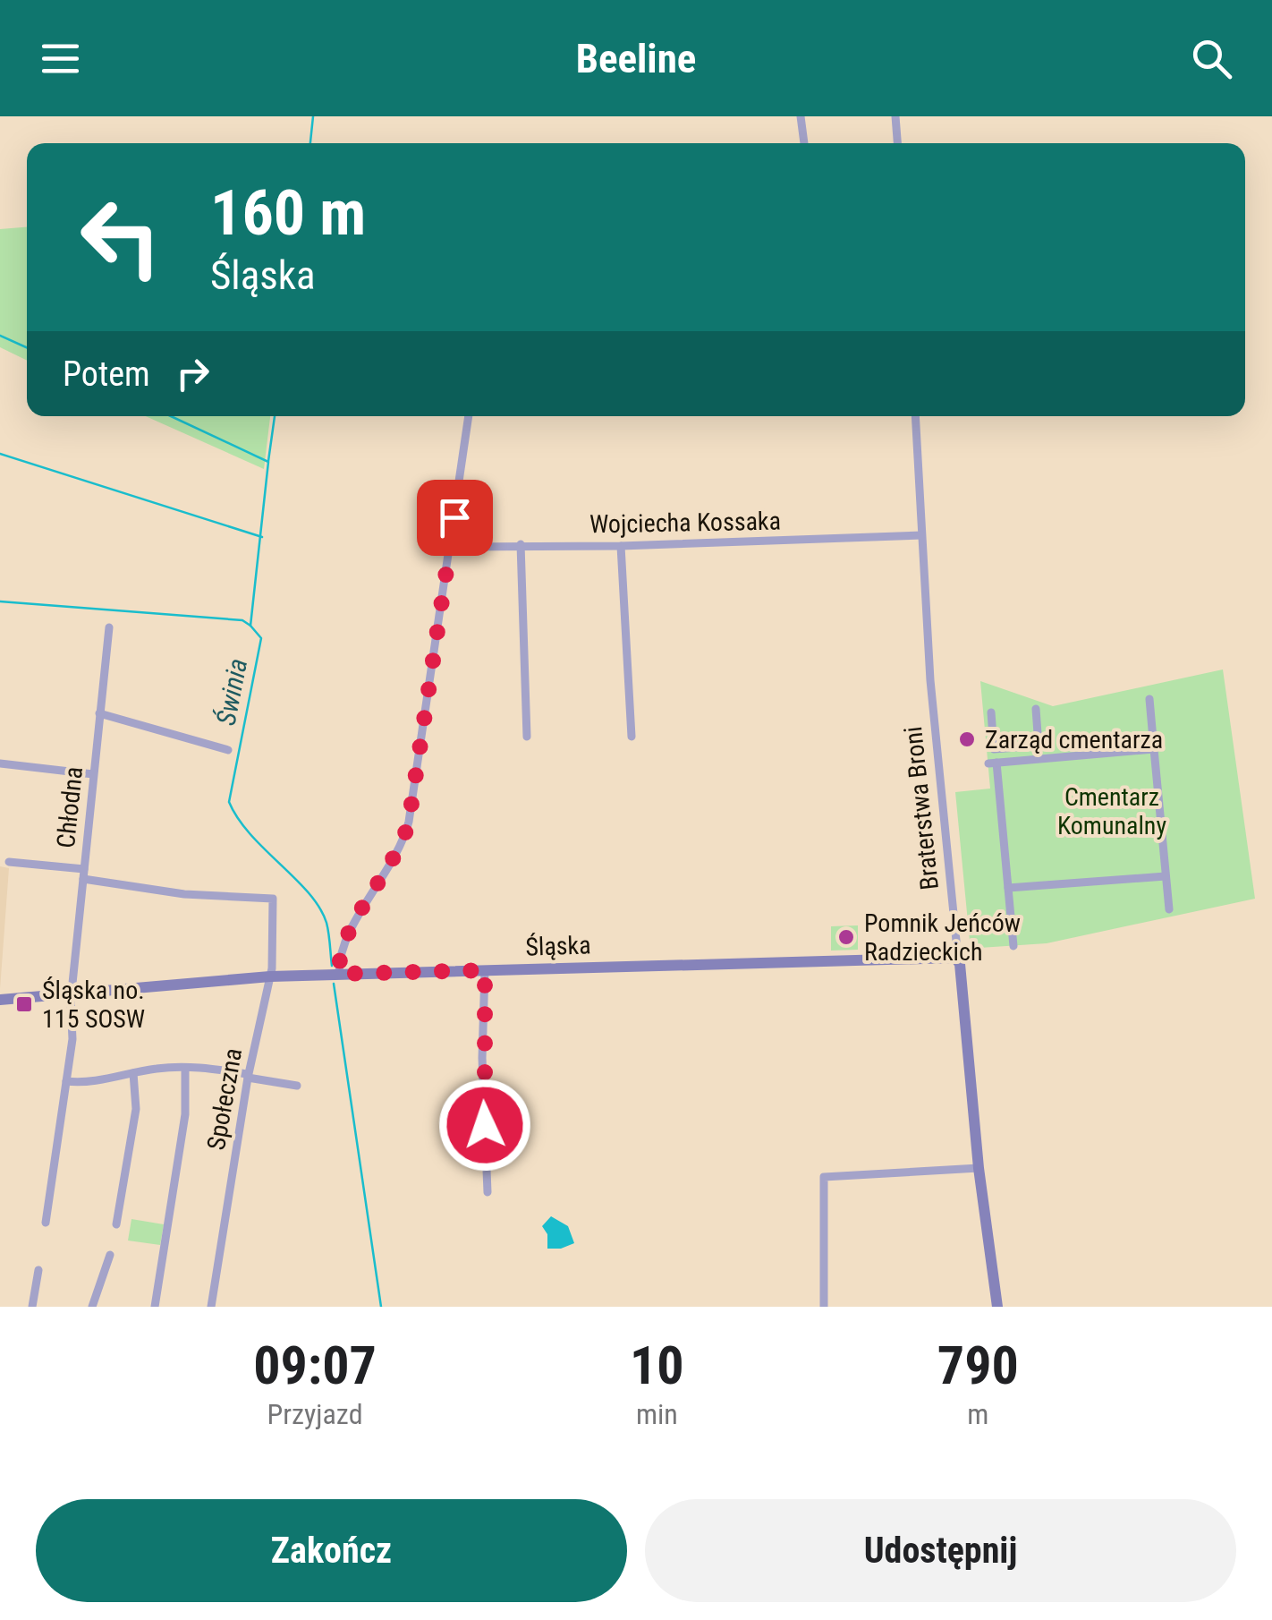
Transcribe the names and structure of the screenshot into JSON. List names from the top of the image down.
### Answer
{
  "streets": {
    "street": [
      "Wojciecha Kossaka",
      "Chłodna",
      "Braterstwa Broni",
      "Śląska",
      "Społeczna"
    ]
  },
  "crossings": [
    ["Wojciecha Kossaka", "Braterstwa Broni"],
    ["Chłodna", "Śląska"],
    ["Chłodna", "Społeczna"],
    ["Braterstwa Broni", "Śląska"],
    ["Śląska", "Społeczna"]
  ],
  "water": ["Świnia"],
  "parks": ["Cmentarz Komunalny"],
  "places": {
    "other": ["Zarząd cmentarza", "Pomnik Jeńców Radzieckich"],
    "transit": ["Śląska no. 115 SOSW"]
  },
  "page": {
    "header": "Beeline",
    "turn": ["160 m", "Śląska"],
    "then": "Potem",
    "eta": [
      "09:07",
      "Przyjazd",
      "10",
      "min",
      "790",
      "m"
    ],
    "buttons": ["Zakończ", "Udostępnij"]
  }
}
